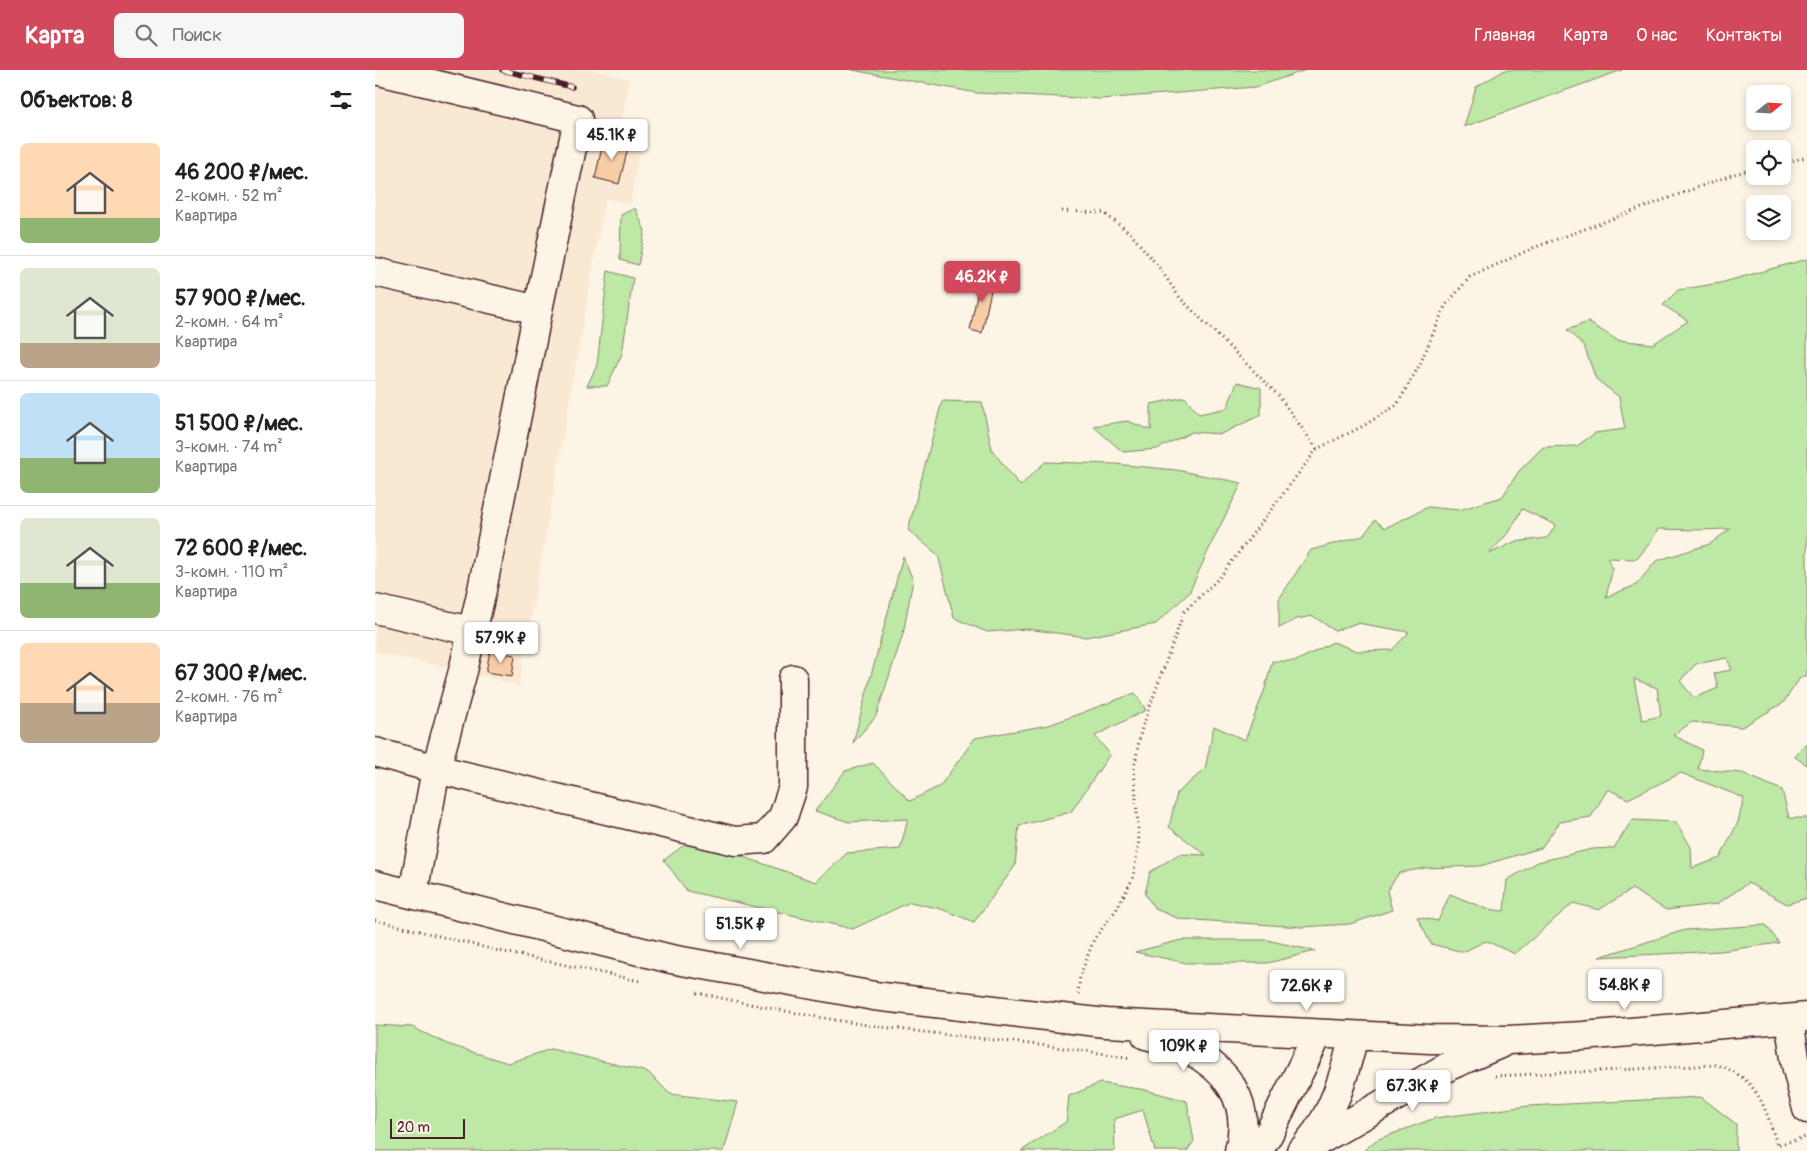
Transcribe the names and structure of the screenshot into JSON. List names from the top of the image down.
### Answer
{
  "scale_bar": "20 m",
  "north": "right",
  "page": {
    "header": "Карта",
    "search": "Поиск",
    "nav": [
      "Главная",
      "Карта",
      "О нас",
      "Контакты"
    ],
    "heading": "Объектов: 8",
    "price": [
      "45.1K ₽",
      "46.2K ₽",
      "57.9K ₽",
      "51.5K ₽",
      "54.8K ₽",
      "72.6K ₽",
      "109K ₽",
      "67.3K ₽"
    ],
    "list": [
      {
        "name": "46 200 ₽/мес.",
        "note": "2-комн. · 52 m² · Квартира"
      },
      {
        "name": "57 900 ₽/мес.",
        "note": "2-комн. · 64 m² · Квартира"
      },
      {
        "name": "51 500 ₽/мес.",
        "note": "3-комн. · 74 m² · Квартира"
      },
      {
        "name": "72 600 ₽/мес.",
        "note": "3-комн. · 110 m² · Квартира"
      },
      {
        "name": "67 300 ₽/мес.",
        "note": "2-комн. · 76 m² · Квартира"
      }
    ],
    "scale": "20 m"
  }
}
